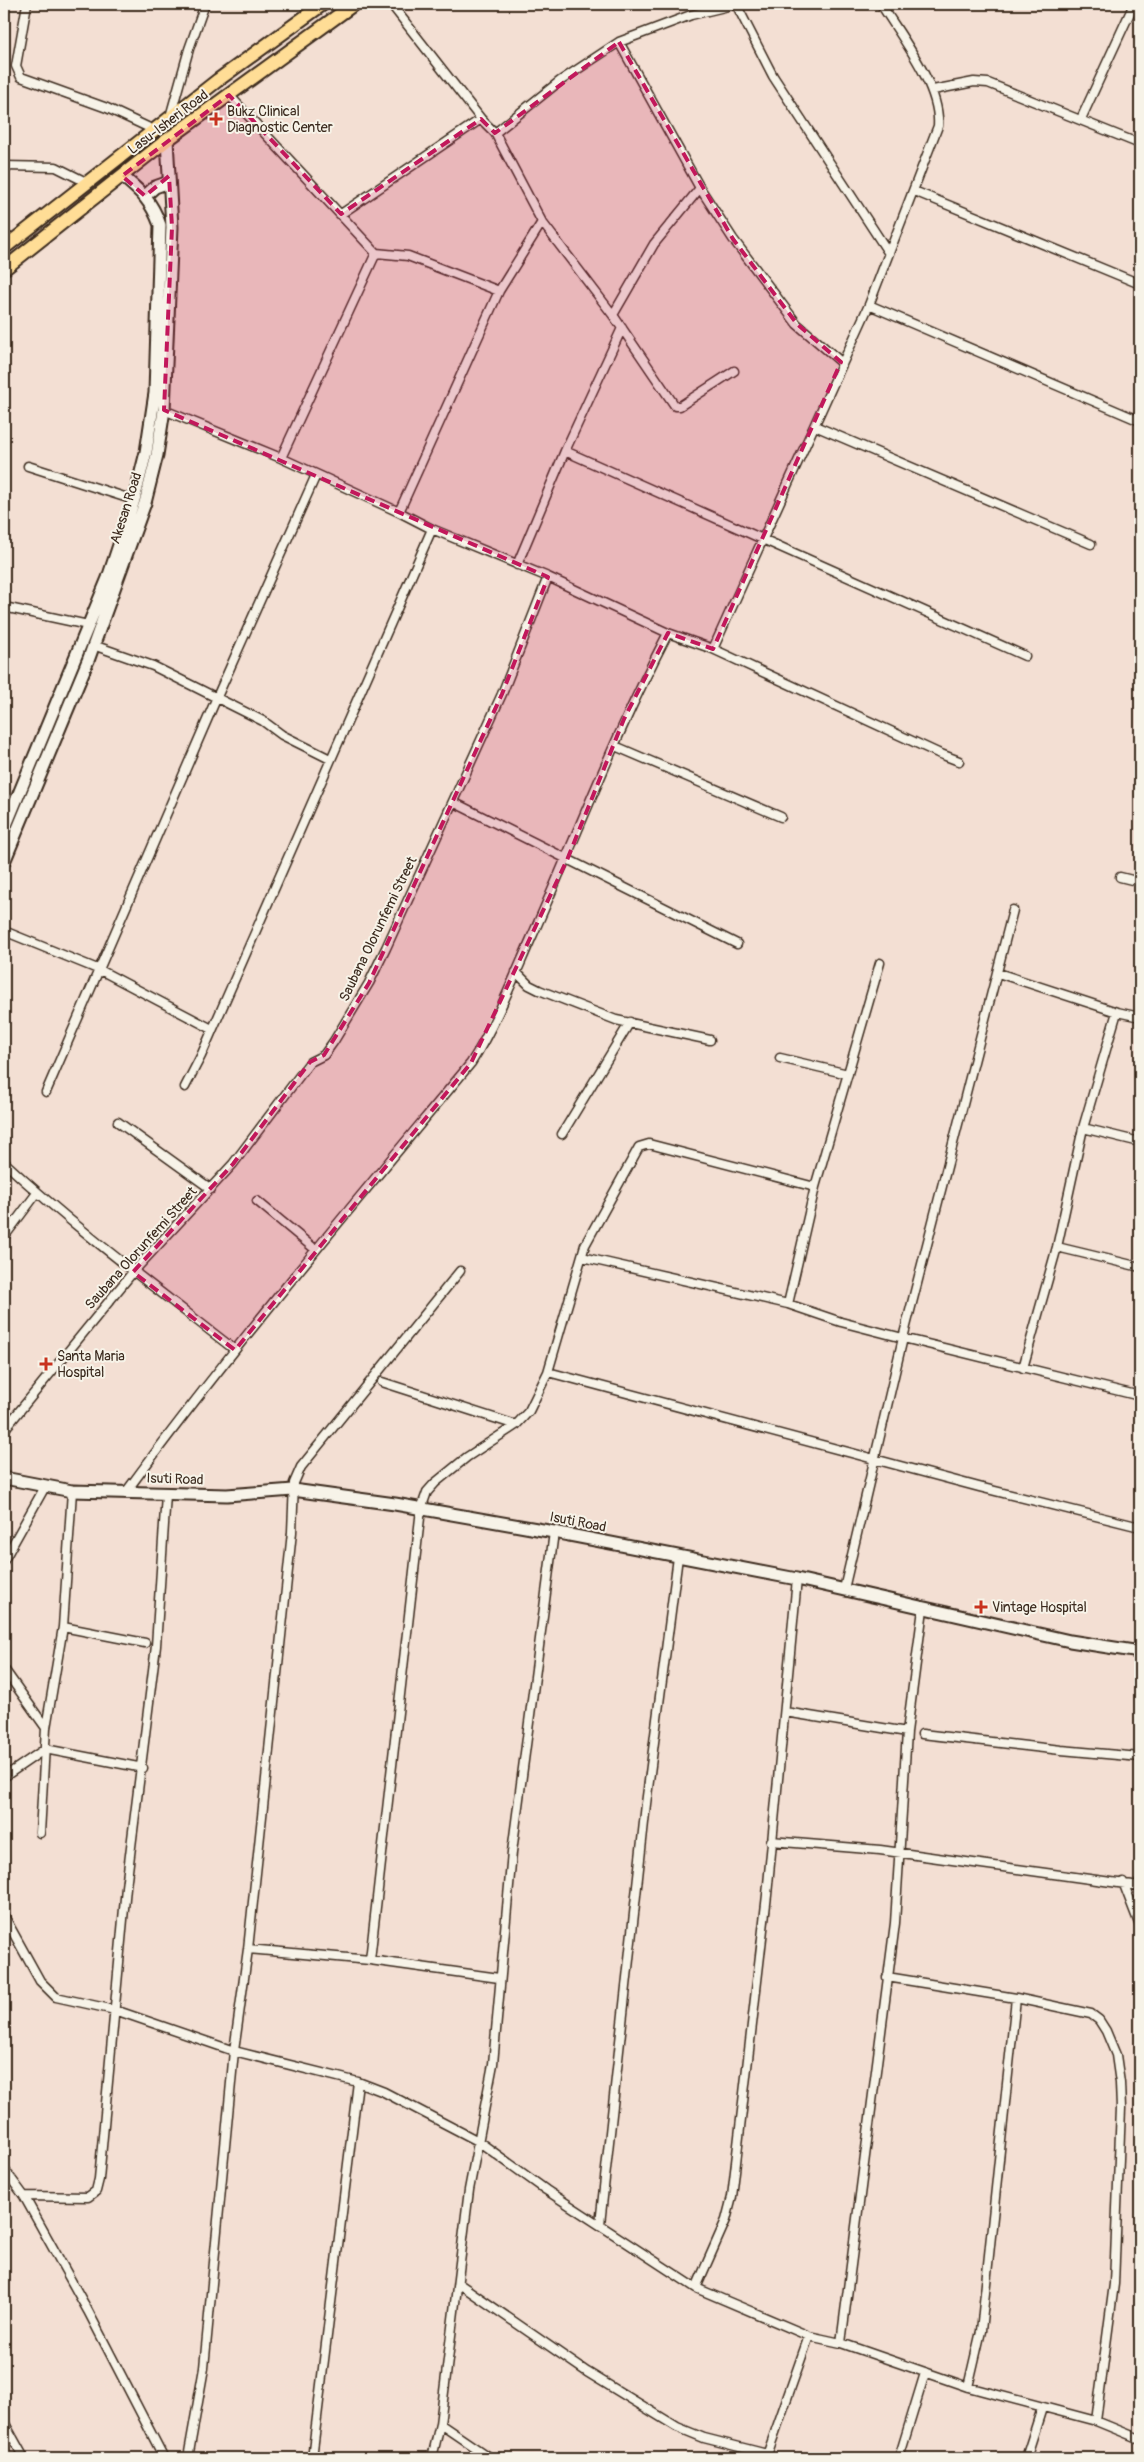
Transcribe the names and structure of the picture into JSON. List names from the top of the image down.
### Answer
{
  "streets": {
    "main road": ["Lasu-Isheri Road"],
    "street": ["Akesan Road", "Saubana Olorunfemi Street", "Isuti Road"]
  },
  "crossings": [
    ["Lasu-Isheri Road", "Akesan Road"]
  ],
  "places": {
    "health": ["Bukz Clinical Diagnostic Center", "Santa Maria Hospital", "Vintage Hospital"]
  }
}
